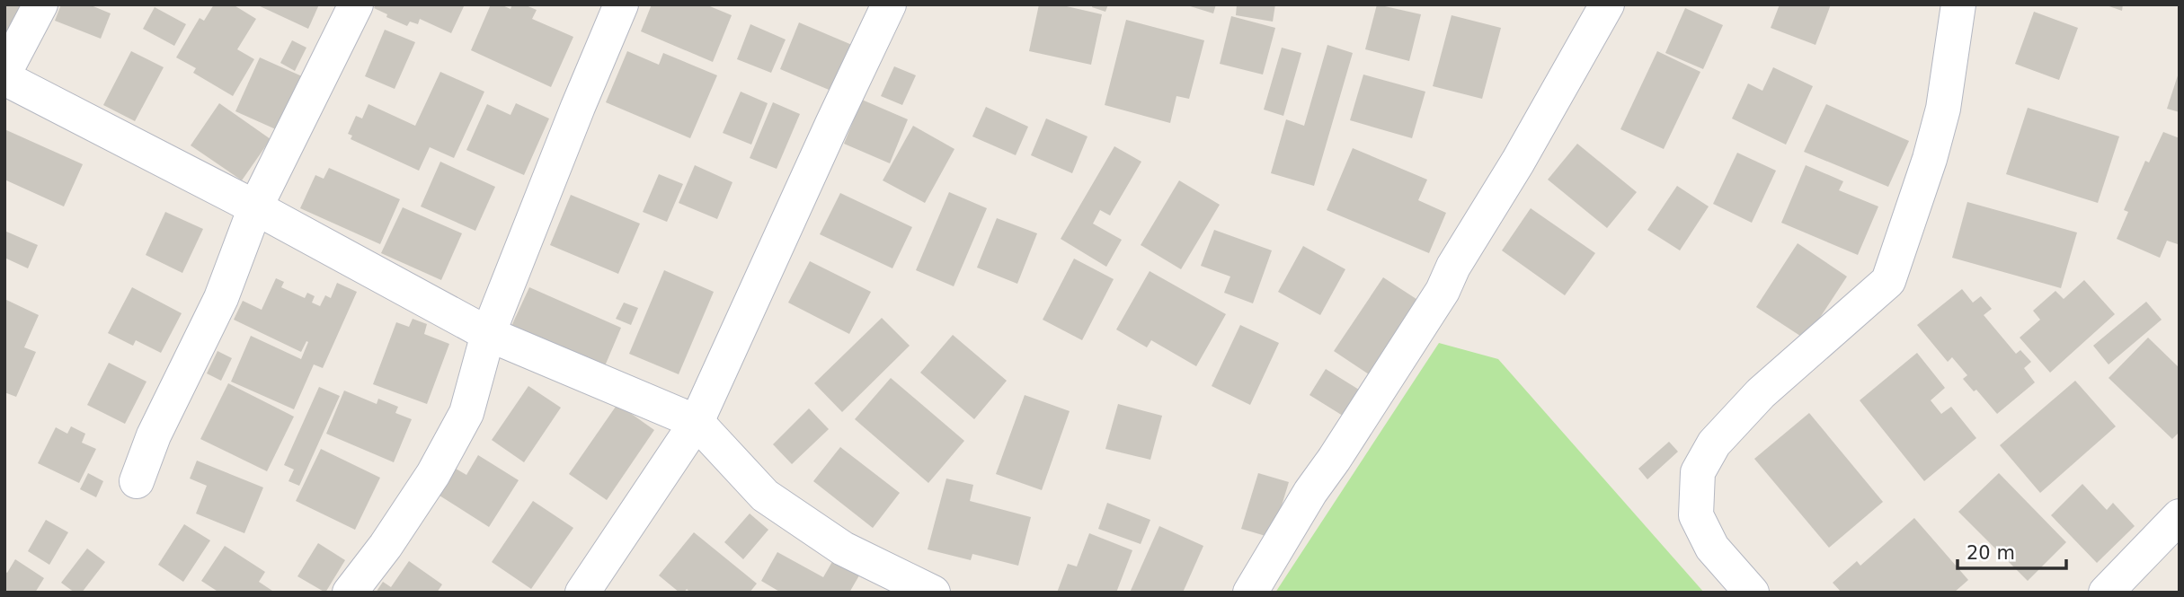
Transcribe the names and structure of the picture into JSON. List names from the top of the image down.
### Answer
{
  "scale_bar": "20 m"
}
